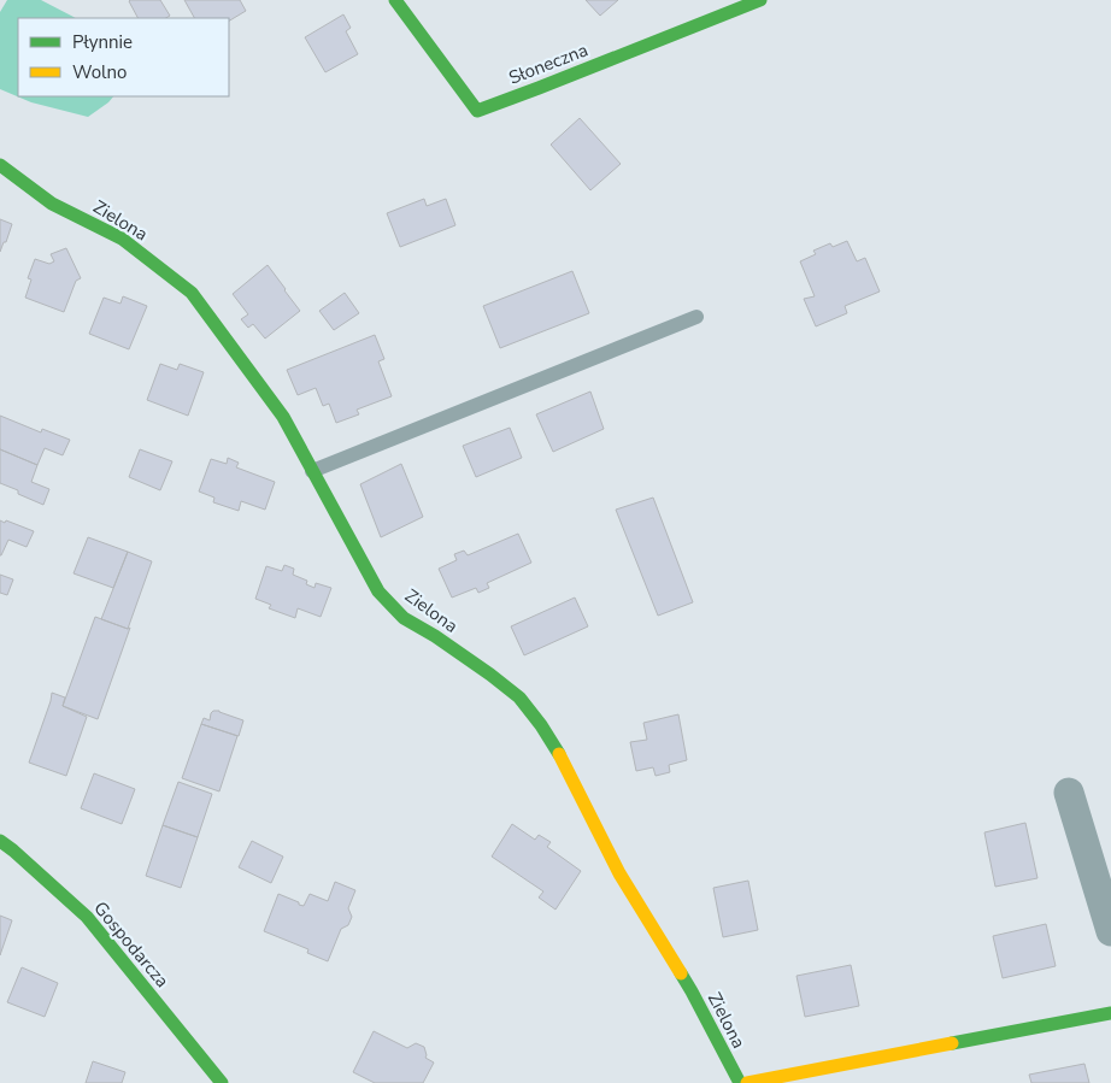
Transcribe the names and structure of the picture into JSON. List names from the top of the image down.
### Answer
{
  "streets": {
    "street": ["Słoneczna", "Zielona", "Gospodarcza"]
  },
  "legend": ["Płynnie", "Wolno"]
}
